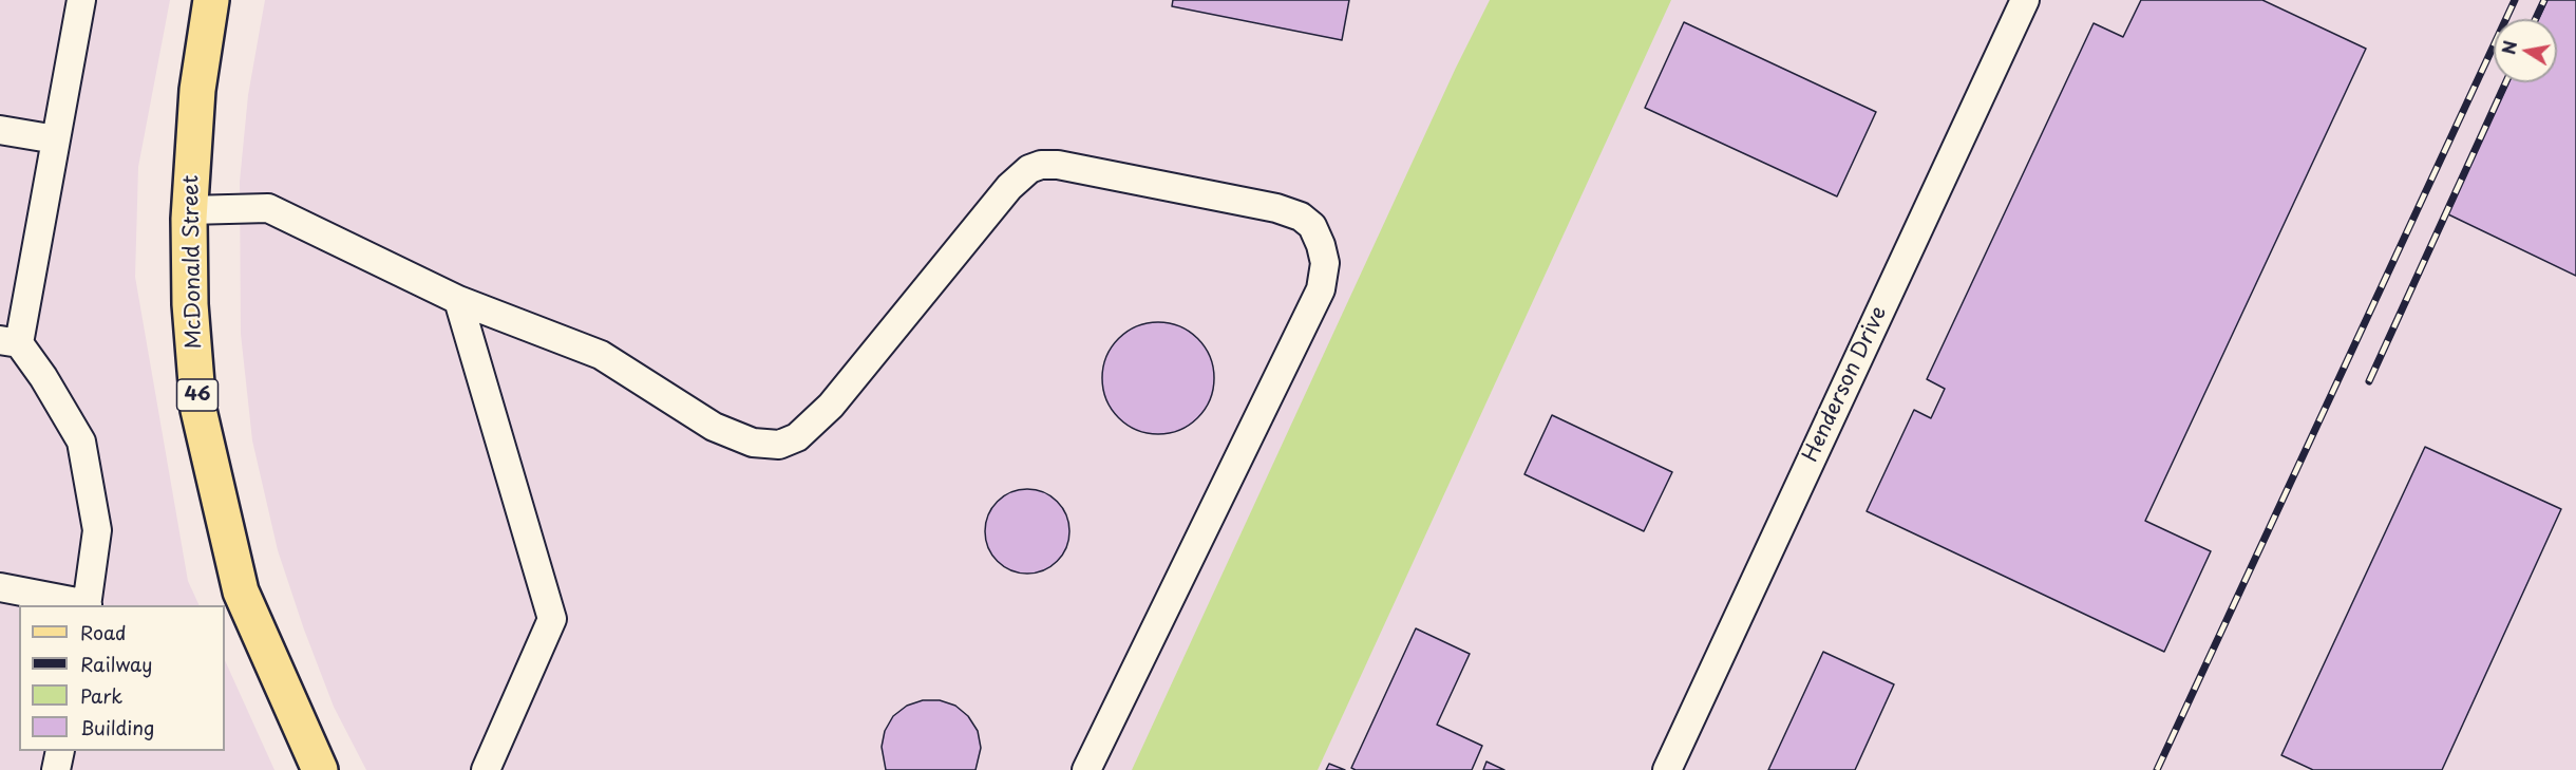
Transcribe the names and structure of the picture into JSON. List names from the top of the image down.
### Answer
{
  "streets": {
    "main road": ["McDonald Street", "46"],
    "street": ["Henderson Drive"]
  },
  "legend": [
    "Road",
    "Railway",
    "Park",
    "Building"
  ],
  "north": "left"
}
